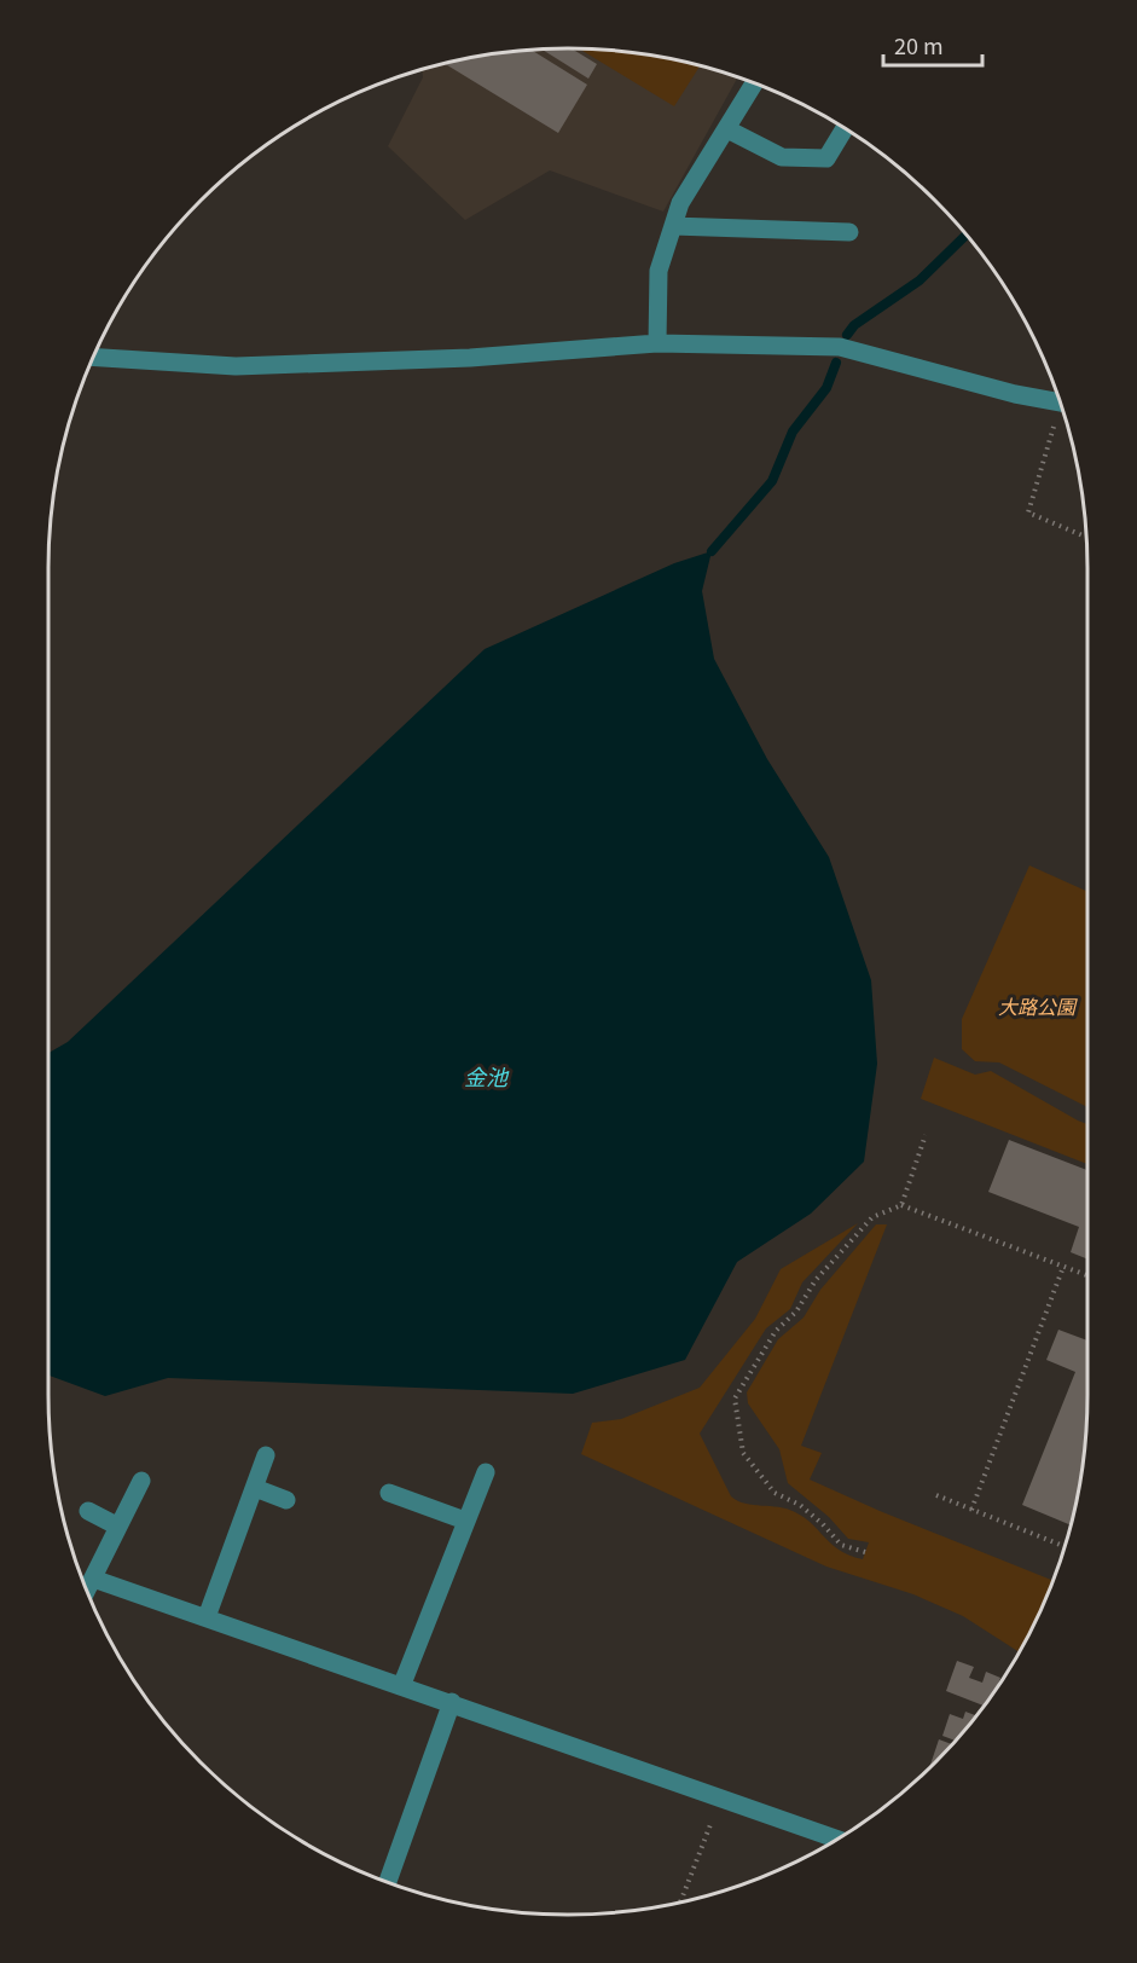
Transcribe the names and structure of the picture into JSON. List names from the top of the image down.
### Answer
{
  "water": ["金池"],
  "parks": ["大路公園"],
  "scale_bar": "20 m"
}
